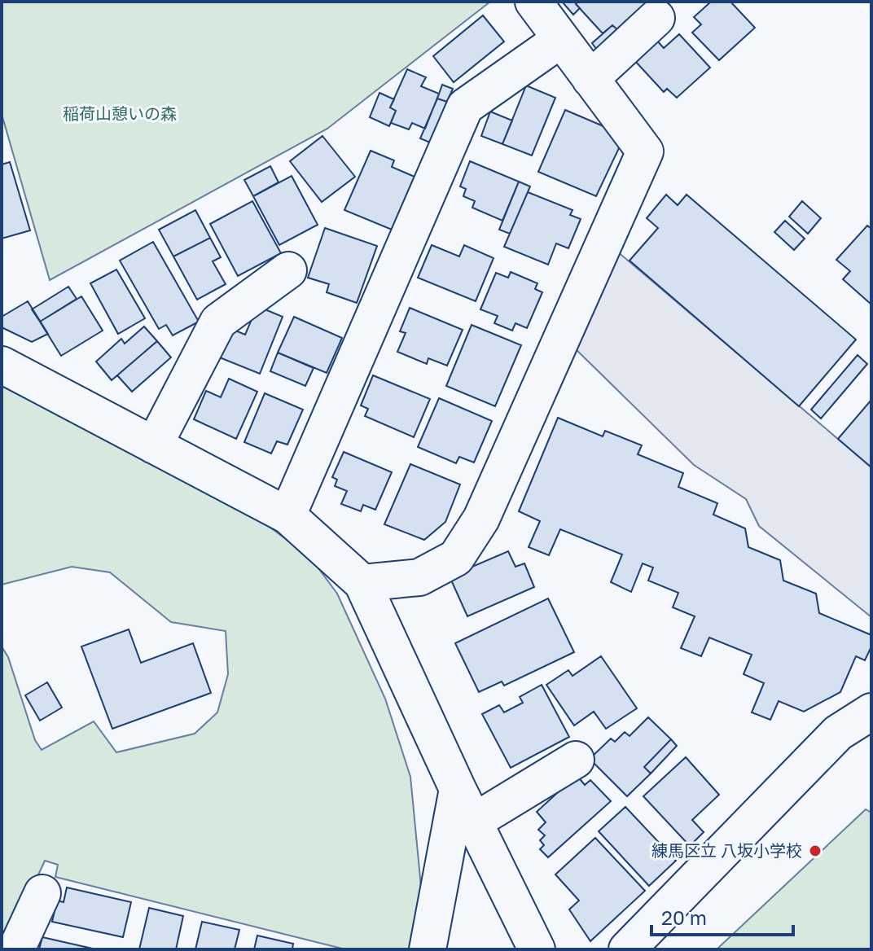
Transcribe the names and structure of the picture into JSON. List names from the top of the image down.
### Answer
{
  "parks": ["稲荷山憩いの森"],
  "places": ["練馬区立 八坂小学校"],
  "scale_bar": "20 m"
}
